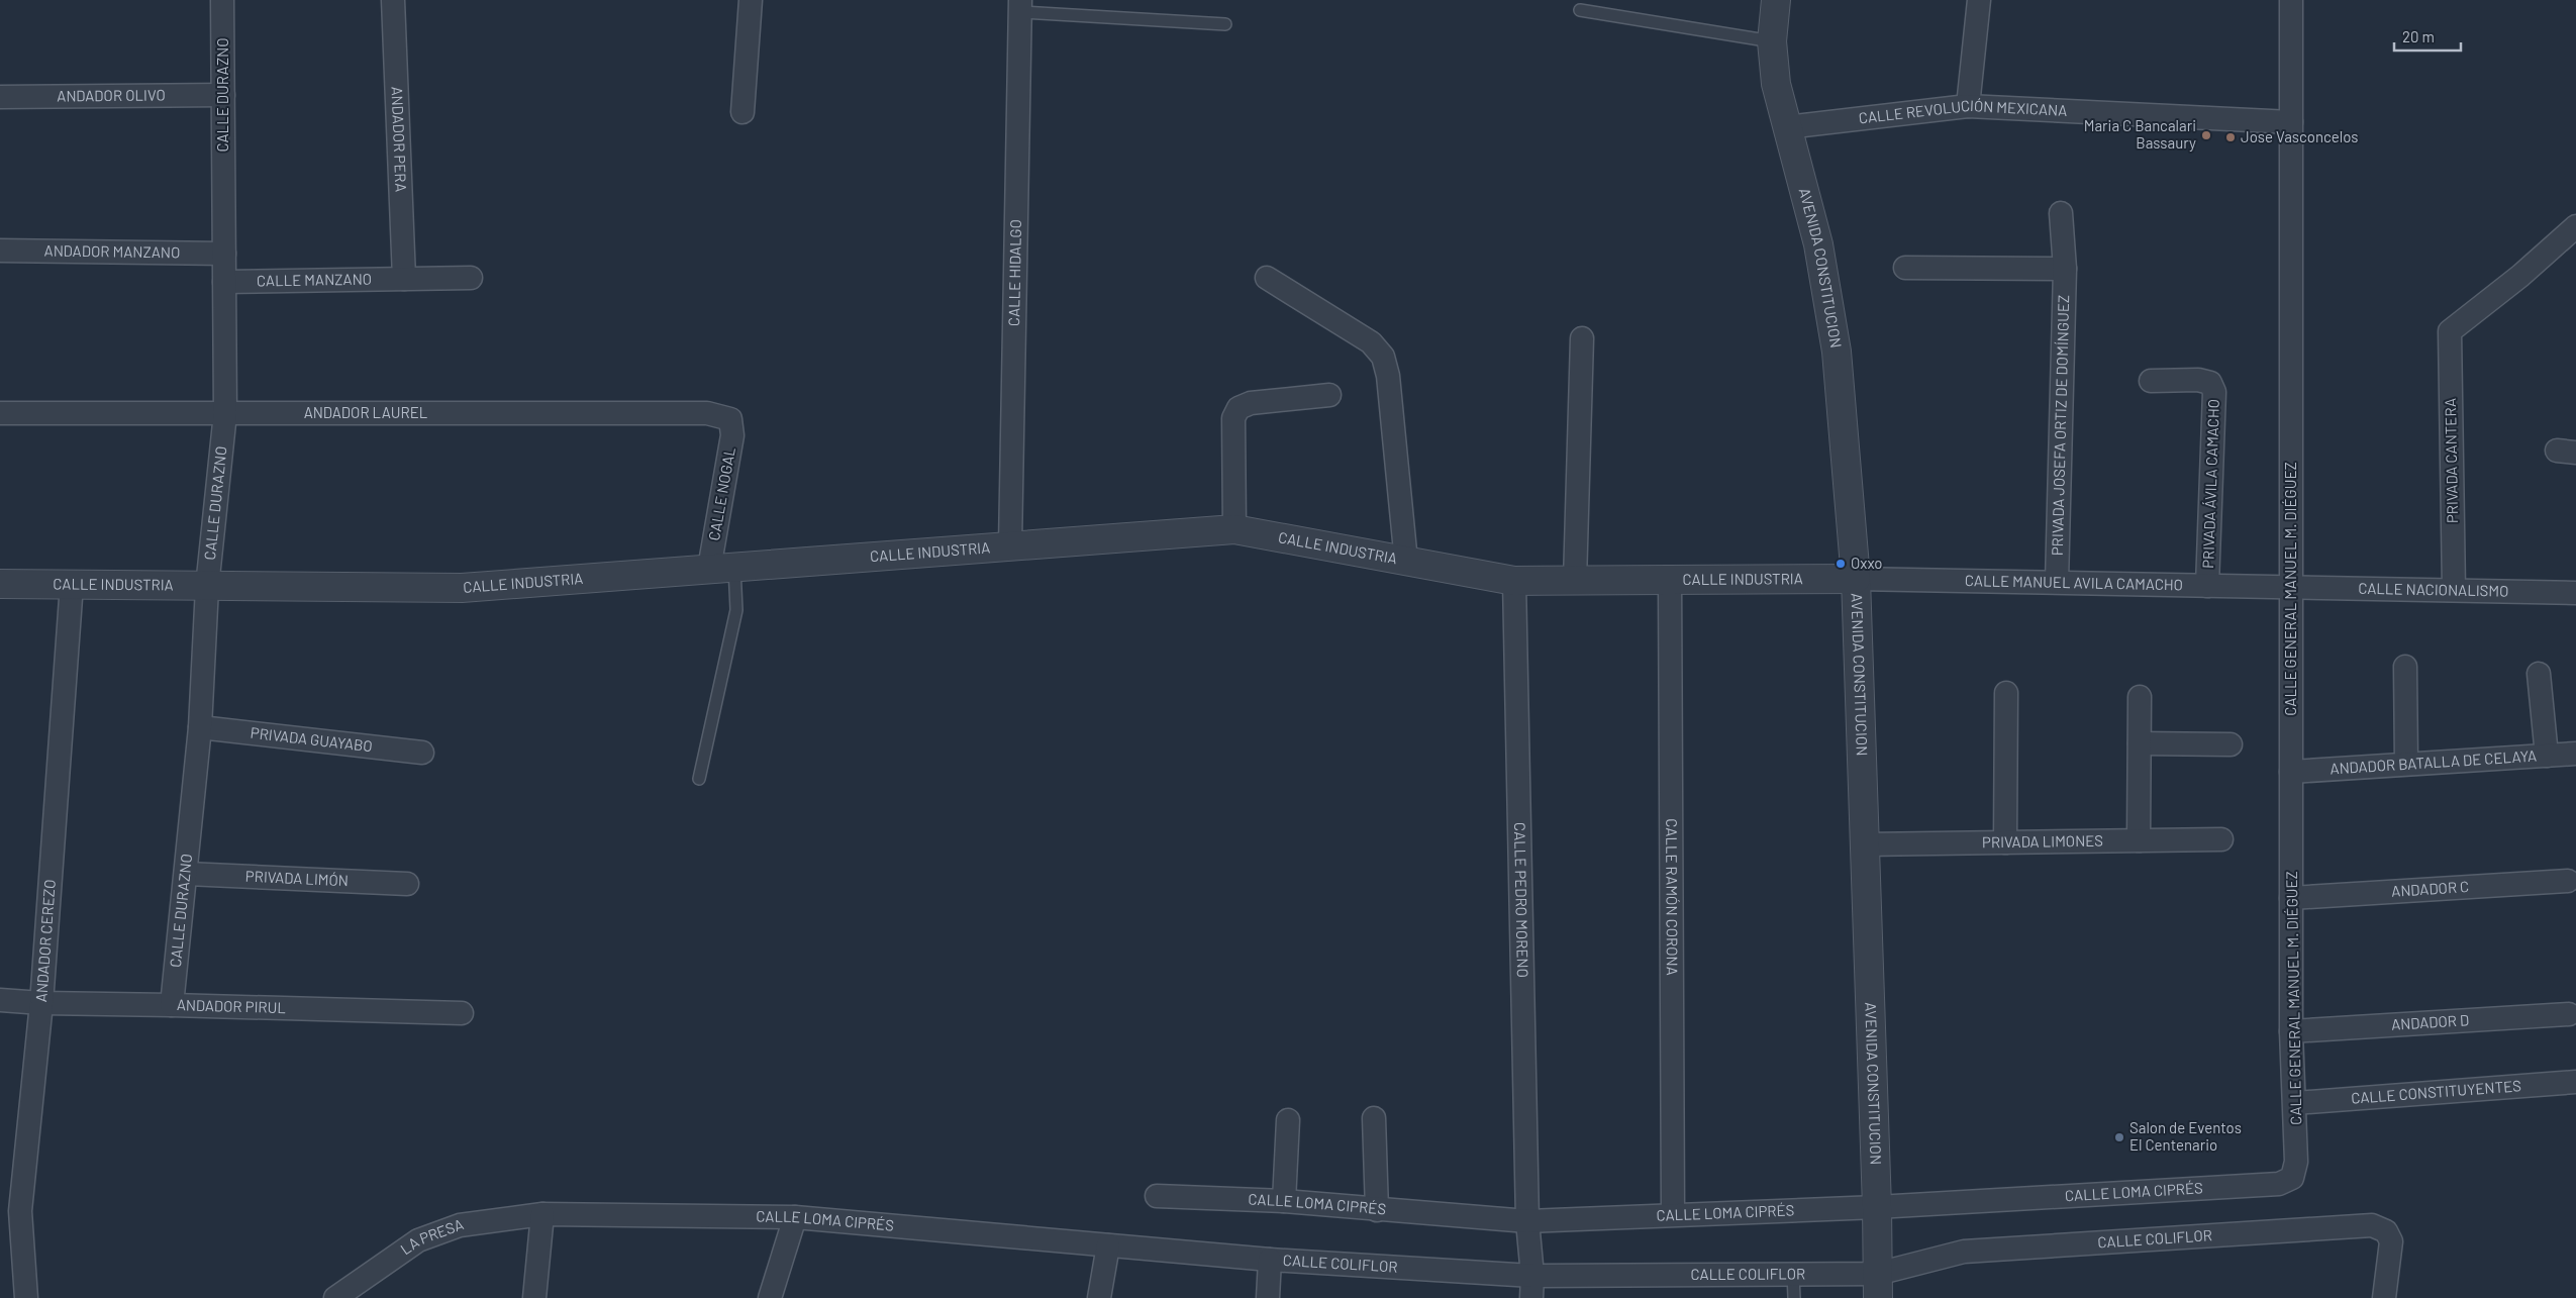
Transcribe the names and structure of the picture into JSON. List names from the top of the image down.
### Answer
{
  "streets": {
    "street": [
      "CALLE DURAZNO",
      "ANDADOR OLIVO",
      "CALLE REVOLUCIÓN MEXICANA",
      "ANDADOR PERA",
      "ANDADOR MANZANO",
      "AVENIDA CONSTITUCION",
      "CALLE HIDALGO",
      "CALLE MANZANO",
      "ANDADOR LAUREL",
      "PRIVADA JOSEFA ORTIZ DE DOMÍNGUEZ",
      "PRIVADA CANTERA",
      "PRIVADA ÁVILA CAMACHO",
      "CALLE NOGAL",
      "CALLE INDUSTRIA",
      "CALLE MANUEL AVILA CAMACHO",
      "CALLE GENERAL MANUEL M. DIÉGUEZ",
      "CALLE NACIONALISMO",
      "PRIVADA GUAYABO",
      "ANDADOR BATALLA DE CELAYA",
      "PRIVADA LIMONES",
      "PRIVADA LIMÓN",
      "ANDADOR C",
      "CALLE RAMÓN CORONA",
      "CALLE PEDRO MORENO",
      "ANDADOR CEREZO",
      "ANDADOR PIRUL",
      "ANDADOR D",
      "CALLE CONSTITUYENTES",
      "CALLE LOMA CIPRÉS",
      "CALLE COLIFLOR",
      "LA PRESA"
    ]
  },
  "crossings": [
    ["CALLE DURAZNO", "ANDADOR OLIVO"],
    ["CALLE DURAZNO", "ANDADOR MANZANO"],
    ["CALLE DURAZNO", "CALLE MANZANO"],
    ["CALLE DURAZNO", "ANDADOR LAUREL"],
    ["CALLE DURAZNO", "CALLE INDUSTRIA"],
    ["CALLE DURAZNO", "PRIVADA GUAYABO"],
    ["CALLE DURAZNO", "PRIVADA LIMÓN"],
    ["CALLE DURAZNO", "ANDADOR PIRUL"],
    ["CALLE REVOLUCIÓN MEXICANA", "AVENIDA CONSTITUCION"],
    ["CALLE REVOLUCIÓN MEXICANA", "CALLE GENERAL MANUEL M. DIÉGUEZ"],
    ["ANDADOR PERA", "CALLE MANZANO"],
    ["AVENIDA CONSTITUCION", "CALLE INDUSTRIA"],
    ["AVENIDA CONSTITUCION", "CALLE MANUEL AVILA CAMACHO"],
    ["AVENIDA CONSTITUCION", "PRIVADA LIMONES"],
    ["AVENIDA CONSTITUCION", "CALLE LOMA CIPRÉS"],
    ["AVENIDA CONSTITUCION", "CALLE COLIFLOR"],
    ["CALLE HIDALGO", "CALLE INDUSTRIA"],
    ["ANDADOR LAUREL", "CALLE NOGAL"],
    ["PRIVADA JOSEFA ORTIZ DE DOMÍNGUEZ", "CALLE MANUEL AVILA CAMACHO"],
    ["PRIVADA CANTERA", "CALLE NACIONALISMO"],
    ["PRIVADA ÁVILA CAMACHO", "CALLE MANUEL AVILA CAMACHO"],
    ["CALLE NOGAL", "CALLE INDUSTRIA"],
    ["CALLE INDUSTRIA", "CALLE MANUEL AVILA CAMACHO"],
    ["CALLE INDUSTRIA", "CALLE RAMÓN CORONA"],
    ["CALLE INDUSTRIA", "CALLE PEDRO MORENO"],
    ["CALLE INDUSTRIA", "ANDADOR CEREZO"],
    ["CALLE MANUEL AVILA CAMACHO", "CALLE GENERAL MANUEL M. DIÉGUEZ"],
    ["CALLE MANUEL AVILA CAMACHO", "CALLE NACIONALISMO"],
    ["CALLE GENERAL MANUEL M. DIÉGUEZ", "CALLE NACIONALISMO"],
    ["CALLE GENERAL MANUEL M. DIÉGUEZ", "ANDADOR BATALLA DE CELAYA"],
    ["CALLE GENERAL MANUEL M. DIÉGUEZ", "ANDADOR C"],
    ["CALLE GENERAL MANUEL M. DIÉGUEZ", "ANDADOR D"],
    ["CALLE GENERAL MANUEL M. DIÉGUEZ", "CALLE CONSTITUYENTES"],
    ["CALLE GENERAL MANUEL M. DIÉGUEZ", "CALLE LOMA CIPRÉS"],
    ["CALLE RAMÓN CORONA", "CALLE LOMA CIPRÉS"],
    ["CALLE PEDRO MORENO", "CALLE LOMA CIPRÉS"],
    ["CALLE PEDRO MORENO", "CALLE COLIFLOR"],
    ["ANDADOR CEREZO", "ANDADOR PIRUL"],
    ["CALLE LOMA CIPRÉS", "CALLE COLIFLOR"],
    ["CALLE LOMA CIPRÉS", "LA PRESA"]
  ],
  "places": [
    "Maria C Bancalari Bassaury",
    "Jose Vasconcelos",
    "Oxxo",
    "Salon de Eventos El Centenario"
  ],
  "scale_bar": "20 m"
}
